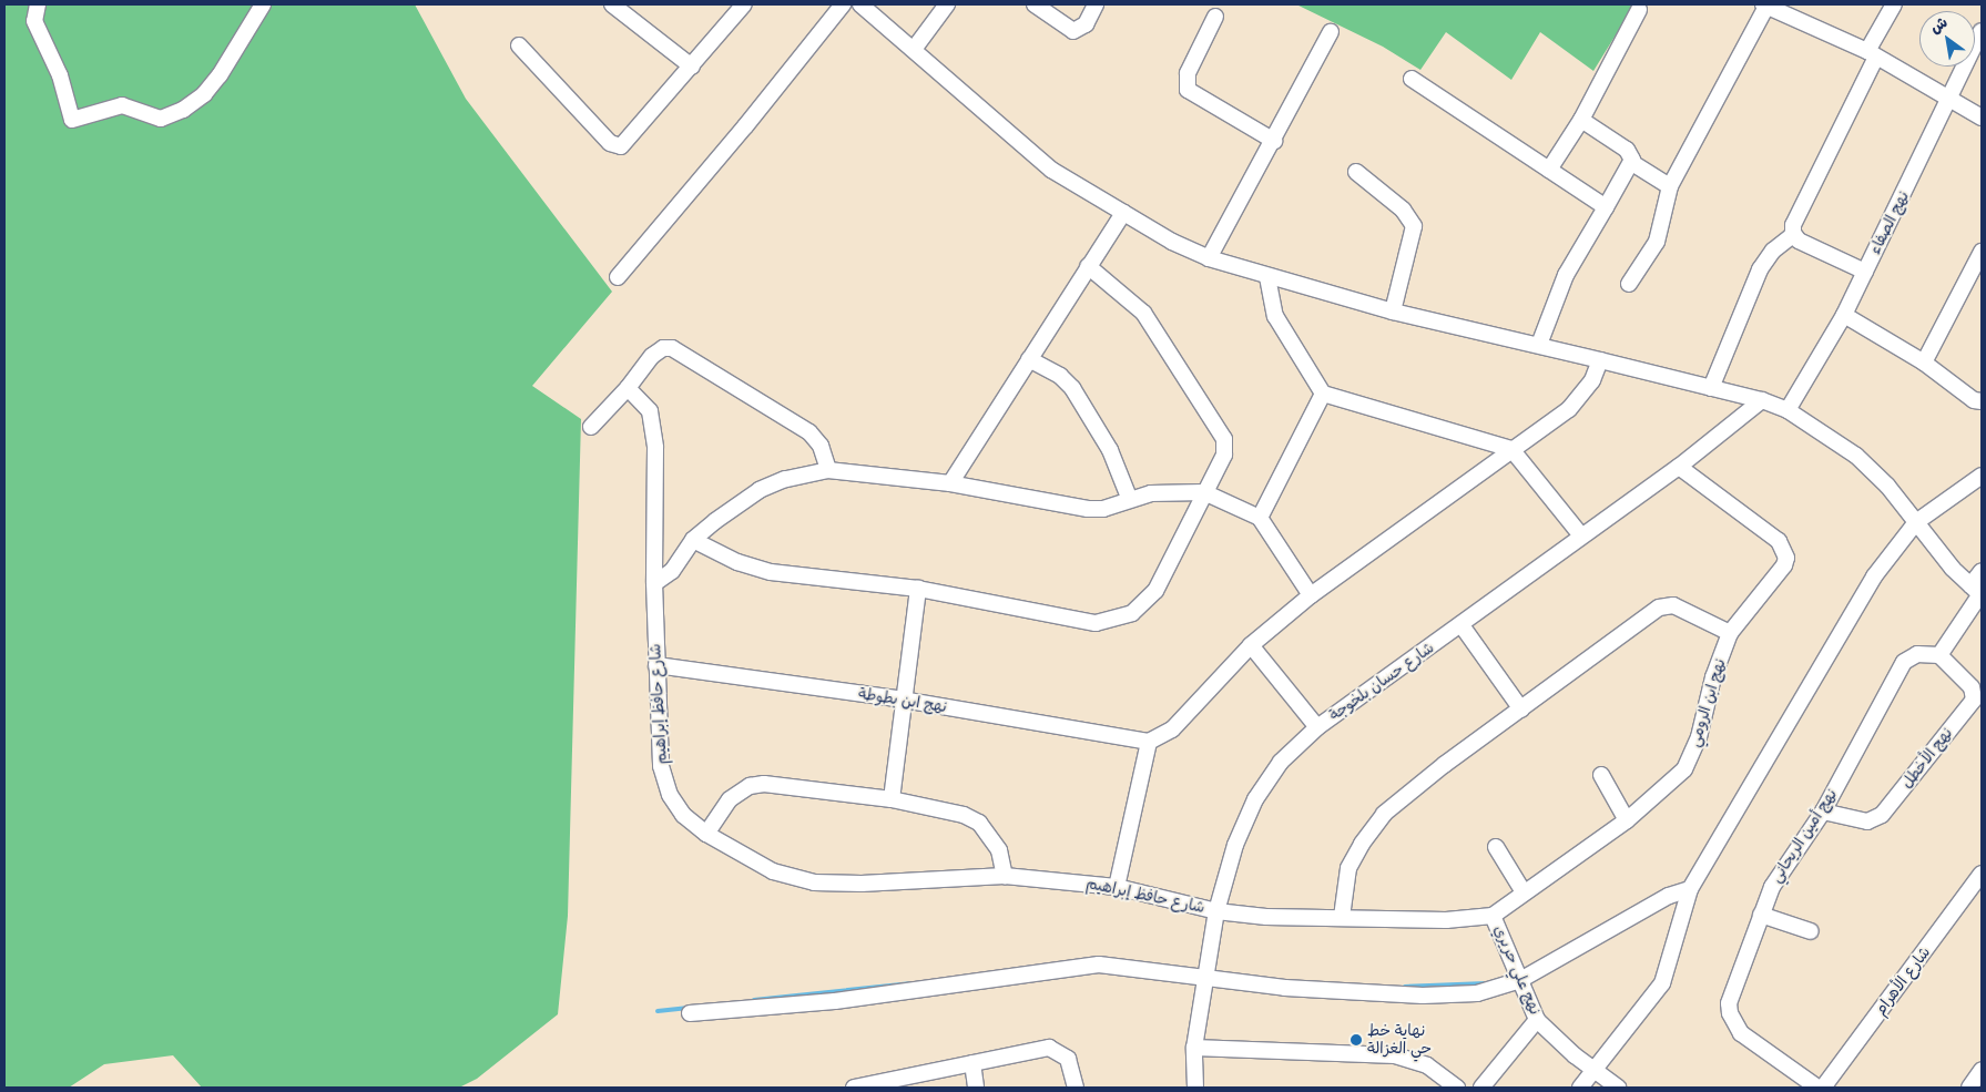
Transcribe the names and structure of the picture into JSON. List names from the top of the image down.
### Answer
{
  "streets": {
    "street": [
      "نهج الصفاء",
      "شارع حسان بلخوجة",
      "نهج ابن بطوطة",
      "نهج ابن الرومي",
      "شارع حافظ إبراهيم",
      "نهج الأخطل",
      "نهج أمين الريحاني",
      "نهج علي حريري",
      "شارع الأهرام"
    ]
  },
  "crossings": [
    ["شارع حسان بلخوجة", "نهج ابن الرومي"],
    ["شارع حسان بلخوجة", "شارع حافظ إبراهيم"],
    ["نهج ابن بطوطة", "شارع حافظ إبراهيم"],
    ["نهج ابن الرومي", "شارع حافظ إبراهيم"],
    ["نهج ابن الرومي", "نهج علي حريري"],
    ["شارع حافظ إبراهيم", "نهج علي حريري"],
    ["نهج الأخطل", "نهج أمين الريحاني"]
  ],
  "places": ["نهاية خط حي الغزالة"],
  "north": "top left"
}
